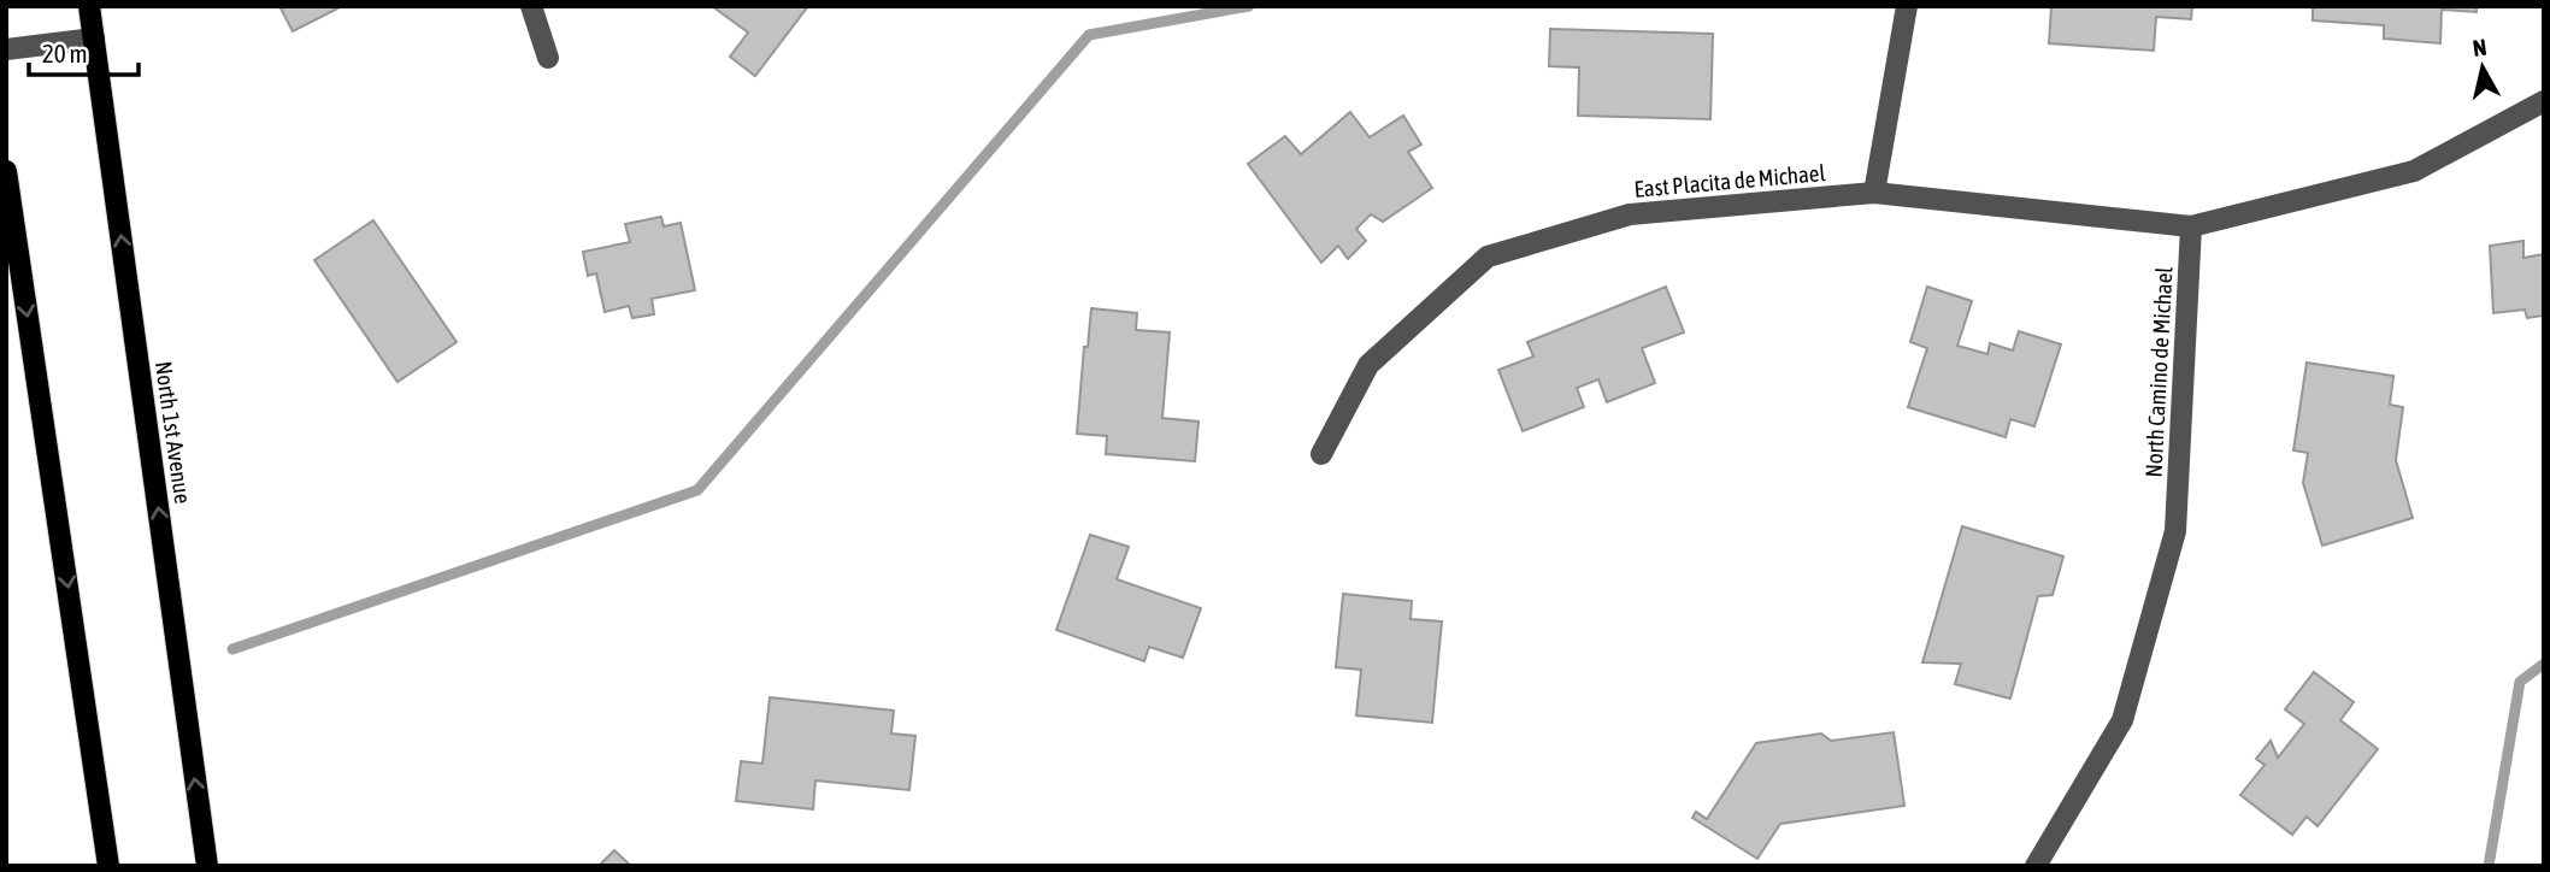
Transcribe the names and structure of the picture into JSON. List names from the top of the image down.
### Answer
{
  "streets": {
    "main road": ["North 1st Avenue"],
    "street": ["East Placita de Michael", "North Camino de Michael"]
  },
  "crossings": [
    ["East Placita de Michael", "North Camino de Michael"]
  ],
  "scale_bar": "20 m",
  "north": "top"
}
